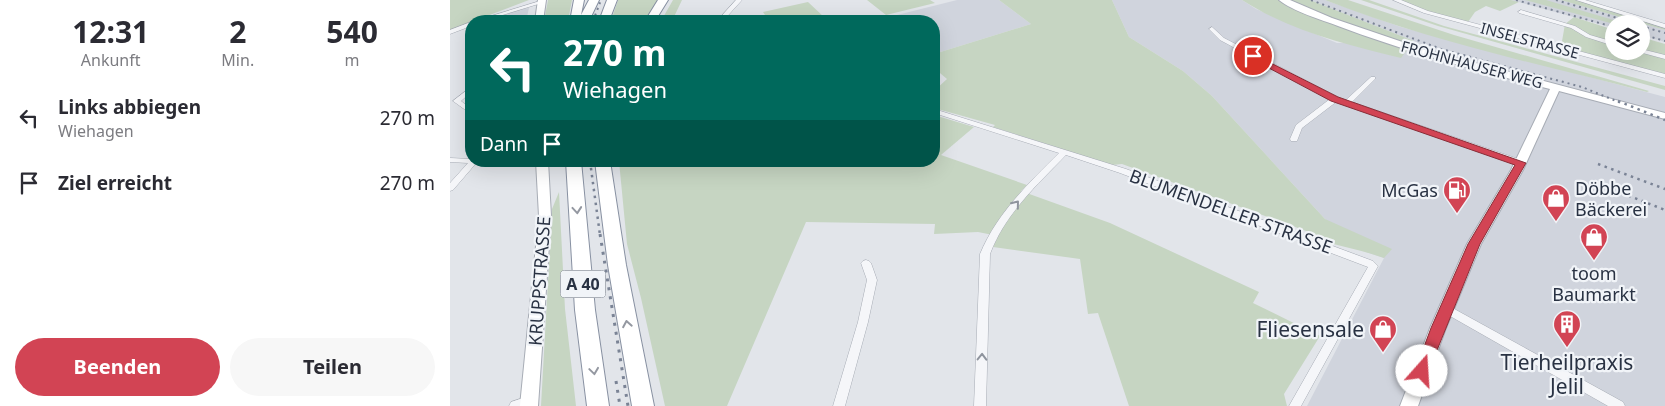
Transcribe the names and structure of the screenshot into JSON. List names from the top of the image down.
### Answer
{
  "streets": {
    "highway": ["A 40"],
    "street": [
      "INSELSTRASSE",
      "FROHNHAUSER WEG",
      "BLUMENDELLER STRASSE",
      "KRUPPSTRASSE"
    ]
  },
  "places": {
    "fuel station": ["McGas"],
    "shop": ["Döbbe Bäckerei", "toom Baumarkt", "Fliesensale"],
    "building": ["Tierheilpraxis Jelil"]
  },
  "page": {
    "eta": [
      "12:31",
      "Ankunft",
      "2",
      "Min.",
      "540",
      "m"
    ],
    "turn": ["270 m", "Wiehagen"],
    "list": [
      {
        "name": "Links abbiegen",
        "note": "Wiehagen",
        "value": "270 m"
      },
      {
        "name": "Ziel erreicht",
        "value": "270 m"
      }
    ],
    "then": "Dann",
    "buttons": ["Beenden", "Teilen"]
  }
}
